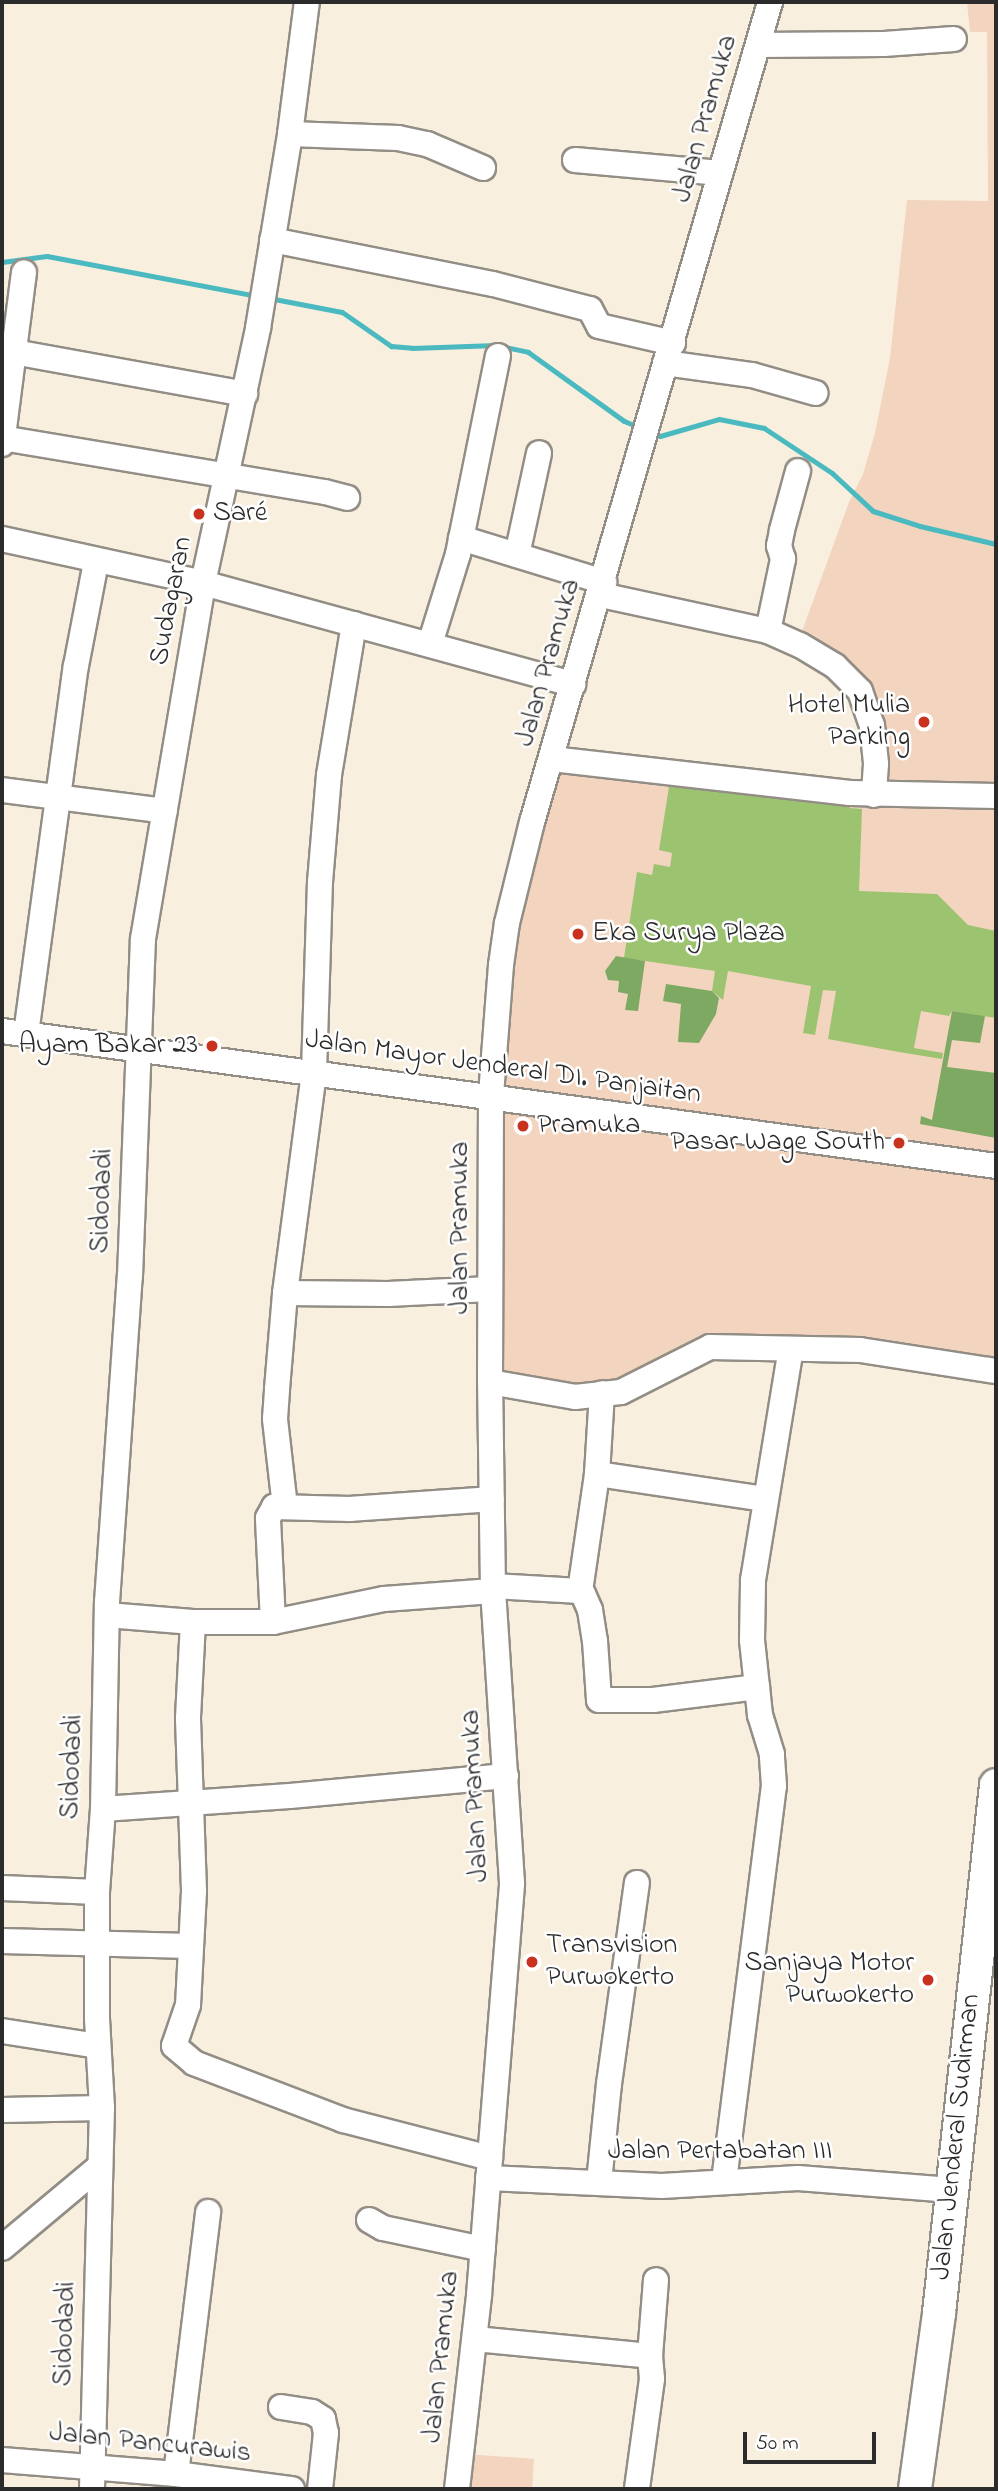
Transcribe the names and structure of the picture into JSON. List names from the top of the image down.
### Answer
{
  "streets": {
    "main road": ["Jalan Jenderal Sudirman"],
    "street": [
      "Jalan Pramuka",
      "Sudagaran",
      "Jalan Mayor Jenderal DI. Panjaitan",
      "Sidodadi",
      "Jalan Pertabatan III",
      "Jalan Pancurawis"
    ]
  },
  "crossings": [
    ["Jalan Pramuka", "Jalan Mayor Jenderal DI. Panjaitan"],
    ["Jalan Pramuka", "Jalan Pertabatan III"],
    ["Sudagaran", "Jalan Mayor Jenderal DI. Panjaitan"],
    ["Sudagaran", "Sidodadi"],
    ["Jalan Mayor Jenderal DI. Panjaitan", "Sidodadi"],
    ["Sidodadi", "Jalan Pancurawis"],
    ["Jalan Jenderal Sudirman", "Jalan Pertabatan III"]
  ],
  "places": [
    "Saré",
    "Hotel Mulia Parking",
    "Eka Surya Plaza",
    "Ayam Bakar 23",
    "Pramuka",
    "Pasar Wage South",
    "Transvision Purwokerto",
    "Sanjaya Motor Purwokerto"
  ],
  "scale_bar": "50 m"
}
